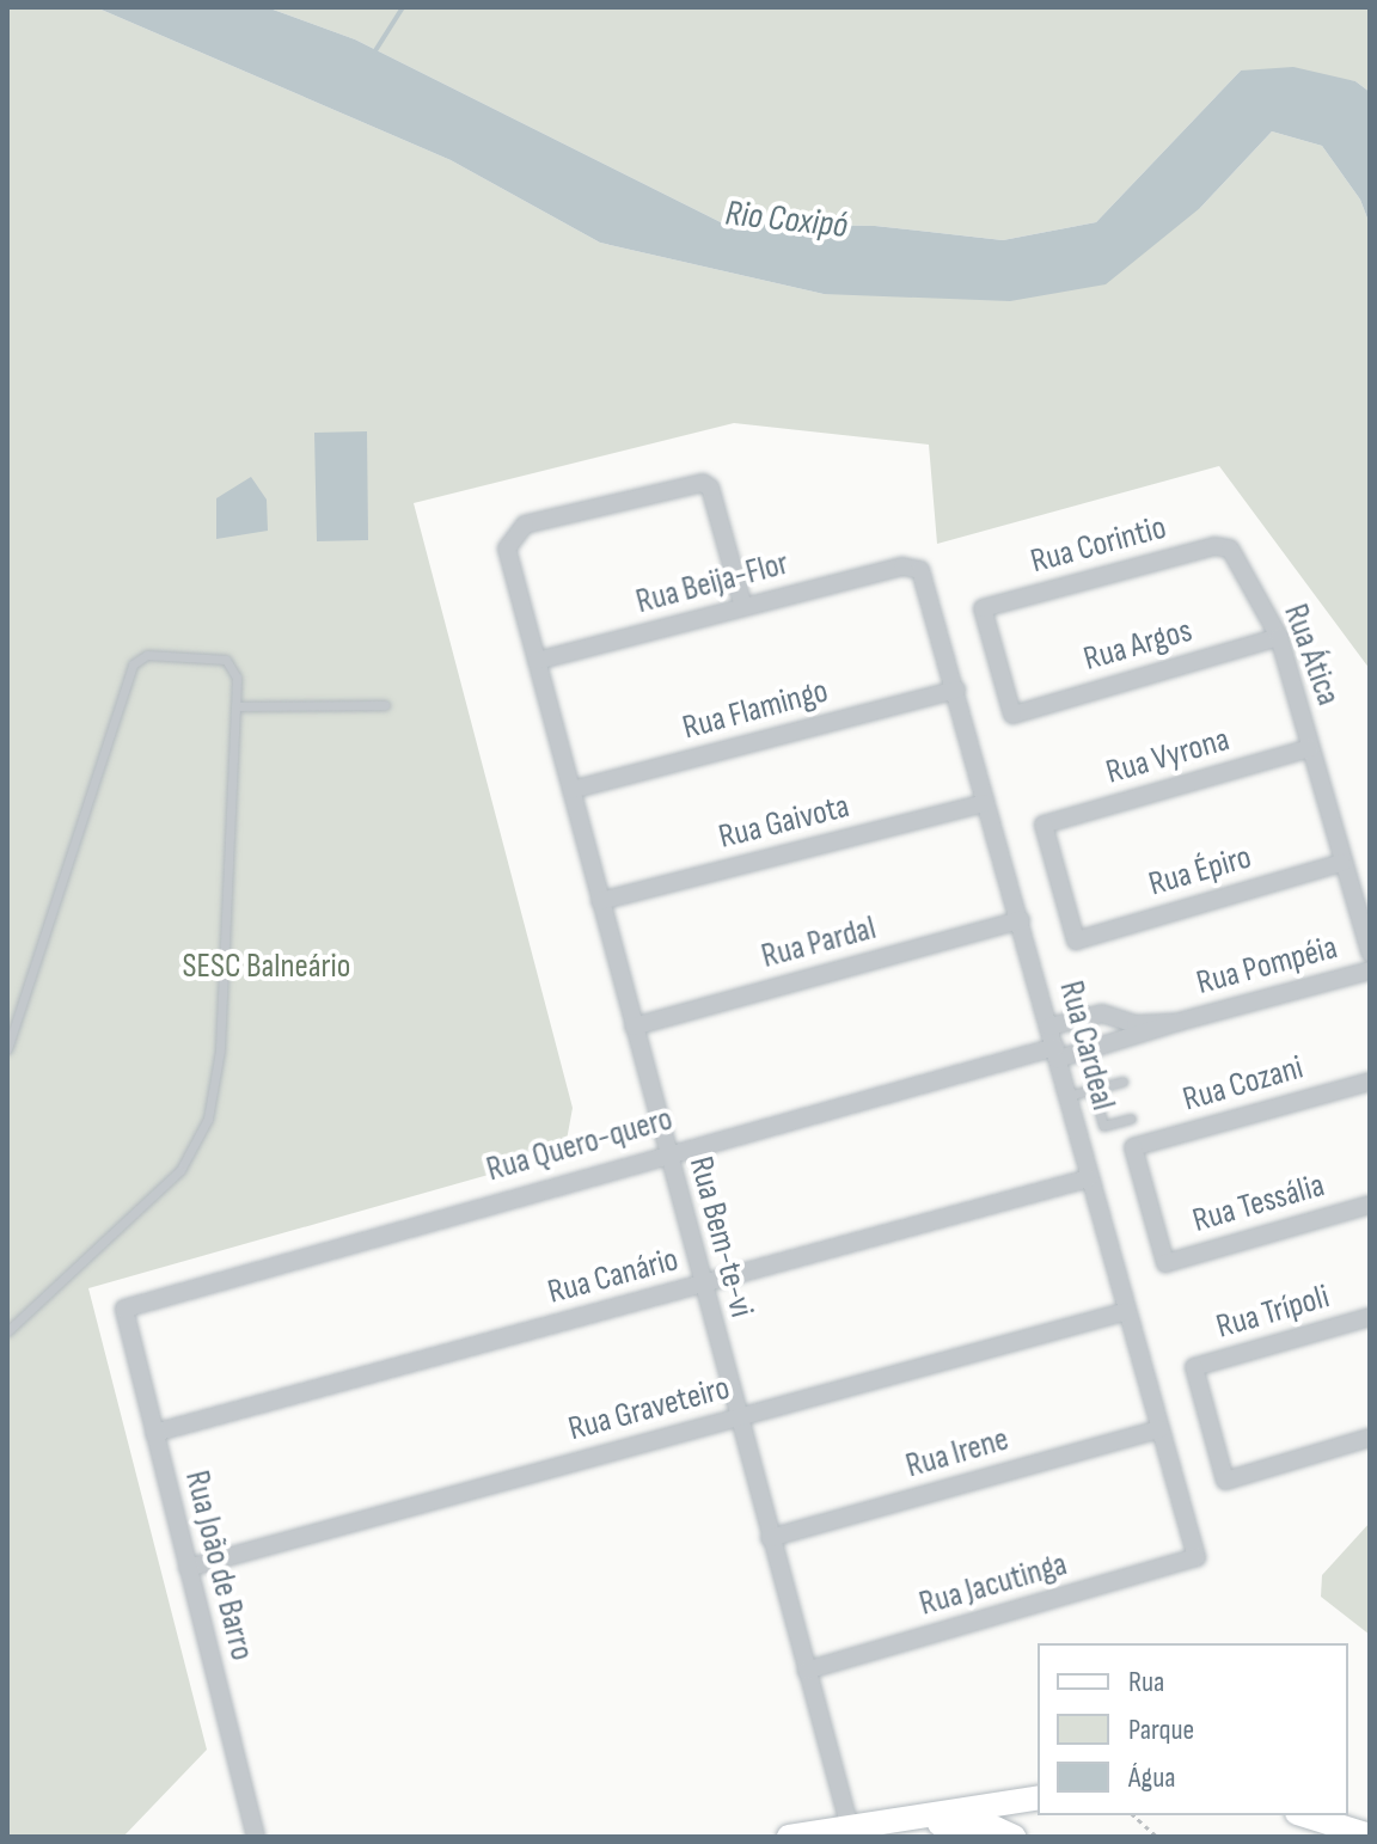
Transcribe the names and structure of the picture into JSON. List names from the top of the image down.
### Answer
{
  "streets": {
    "street": [
      "Rua Corintio",
      "Rua Beija-Flor",
      "Rua Argos",
      "Rua Ática",
      "Rua Flamingo",
      "Rua Vyrona",
      "Rua Gaivota",
      "Rua Épiro",
      "Rua Pardal",
      "Rua Pompéia",
      "Rua Cardeal",
      "Rua Cozani",
      "Rua Quero-quero",
      "Rua Tessália",
      "Rua Bem-te-vi",
      "Rua Canário",
      "Rua Trípoli",
      "Rua Graveteiro",
      "Rua Irene",
      "Rua João de Barro",
      "Rua Jacutinga"
    ]
  },
  "crossings": [
    ["Rua Corintio", "Rua Argos"],
    ["Rua Corintio", "Rua Ática"],
    ["Rua Beija-Flor", "Rua Cardeal"],
    ["Rua Beija-Flor", "Rua Bem-te-vi"],
    ["Rua Argos", "Rua Ática"],
    ["Rua Ática", "Rua Vyrona"],
    ["Rua Ática", "Rua Épiro"],
    ["Rua Flamingo", "Rua Cardeal"],
    ["Rua Flamingo", "Rua Bem-te-vi"],
    ["Rua Vyrona", "Rua Épiro"],
    ["Rua Gaivota", "Rua Cardeal"],
    ["Rua Gaivota", "Rua Bem-te-vi"],
    ["Rua Pardal", "Rua Cardeal"],
    ["Rua Pardal", "Rua Bem-te-vi"],
    ["Rua Pompéia", "Rua Cardeal"],
    ["Rua Pompéia", "Rua Quero-quero"],
    ["Rua Cardeal", "Rua Quero-quero"],
    ["Rua Cardeal", "Rua Canário"],
    ["Rua Cardeal", "Rua Graveteiro"],
    ["Rua Cardeal", "Rua Irene"],
    ["Rua Cardeal", "Rua Jacutinga"],
    ["Rua Cozani", "Rua Tessália"],
    ["Rua Quero-quero", "Rua Bem-te-vi"],
    ["Rua Quero-quero", "Rua João de Barro"],
    ["Rua Bem-te-vi", "Rua Canário"],
    ["Rua Bem-te-vi", "Rua Graveteiro"],
    ["Rua Bem-te-vi", "Rua Irene"],
    ["Rua Bem-te-vi", "Rua Jacutinga"],
    ["Rua Canário", "Rua João de Barro"],
    ["Rua Graveteiro", "Rua João de Barro"]
  ],
  "water": ["Rio Coxipó"],
  "parks": ["SESC Balneário"],
  "legend": ["Rua", "Parque", "Água"]
}
